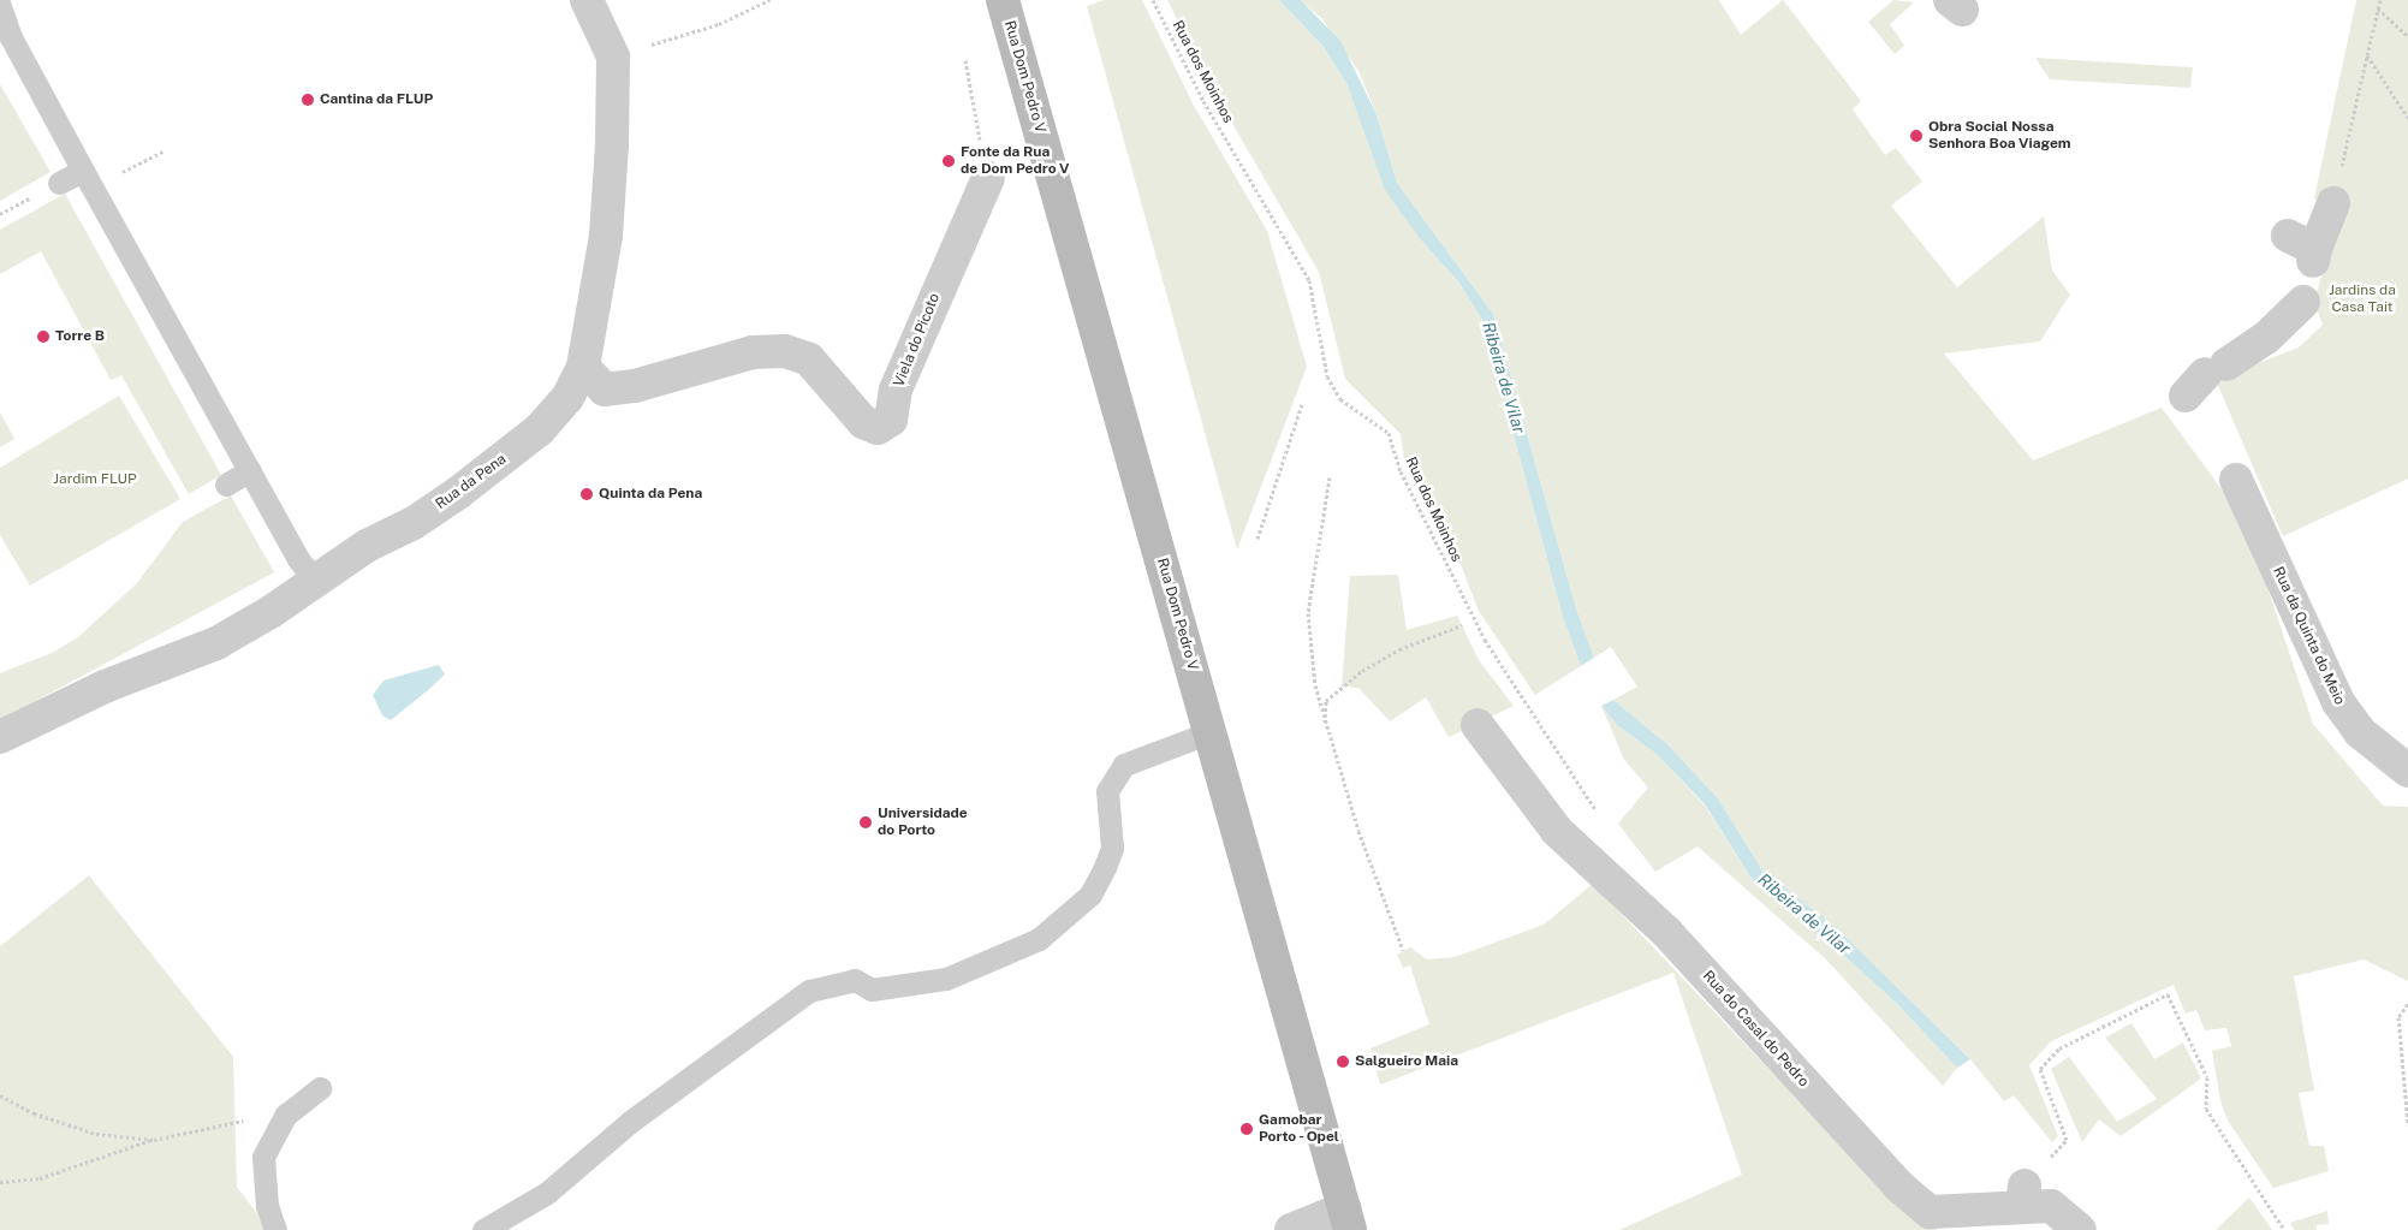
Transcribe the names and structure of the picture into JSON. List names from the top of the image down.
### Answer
{
  "streets": {
    "main road": ["Rua Dom Pedro V"],
    "street": [
      "Viela do Picoto",
      "Rua da Pena",
      "Rua da Quinta do Meio",
      "Rua do Casal do Pedro"
    ],
    "path": ["Rua dos Moinhos"]
  },
  "crossings": [
    ["Viela do Picoto", "Rua da Pena"]
  ],
  "water": ["Ribeira de Vilar"],
  "parks": ["Jardins da Casa Tait", "Jardim FLUP"],
  "places": [
    "Cantina da FLUP",
    "Obra Social Nossa Senhora Boa Viagem",
    "Fonte da Rua de Dom Pedro V",
    "Torre B",
    "Quinta da Pena",
    "Universidade do Porto",
    "Salgueiro Maia",
    "Gamobar Porto - Opel"
  ]
}
